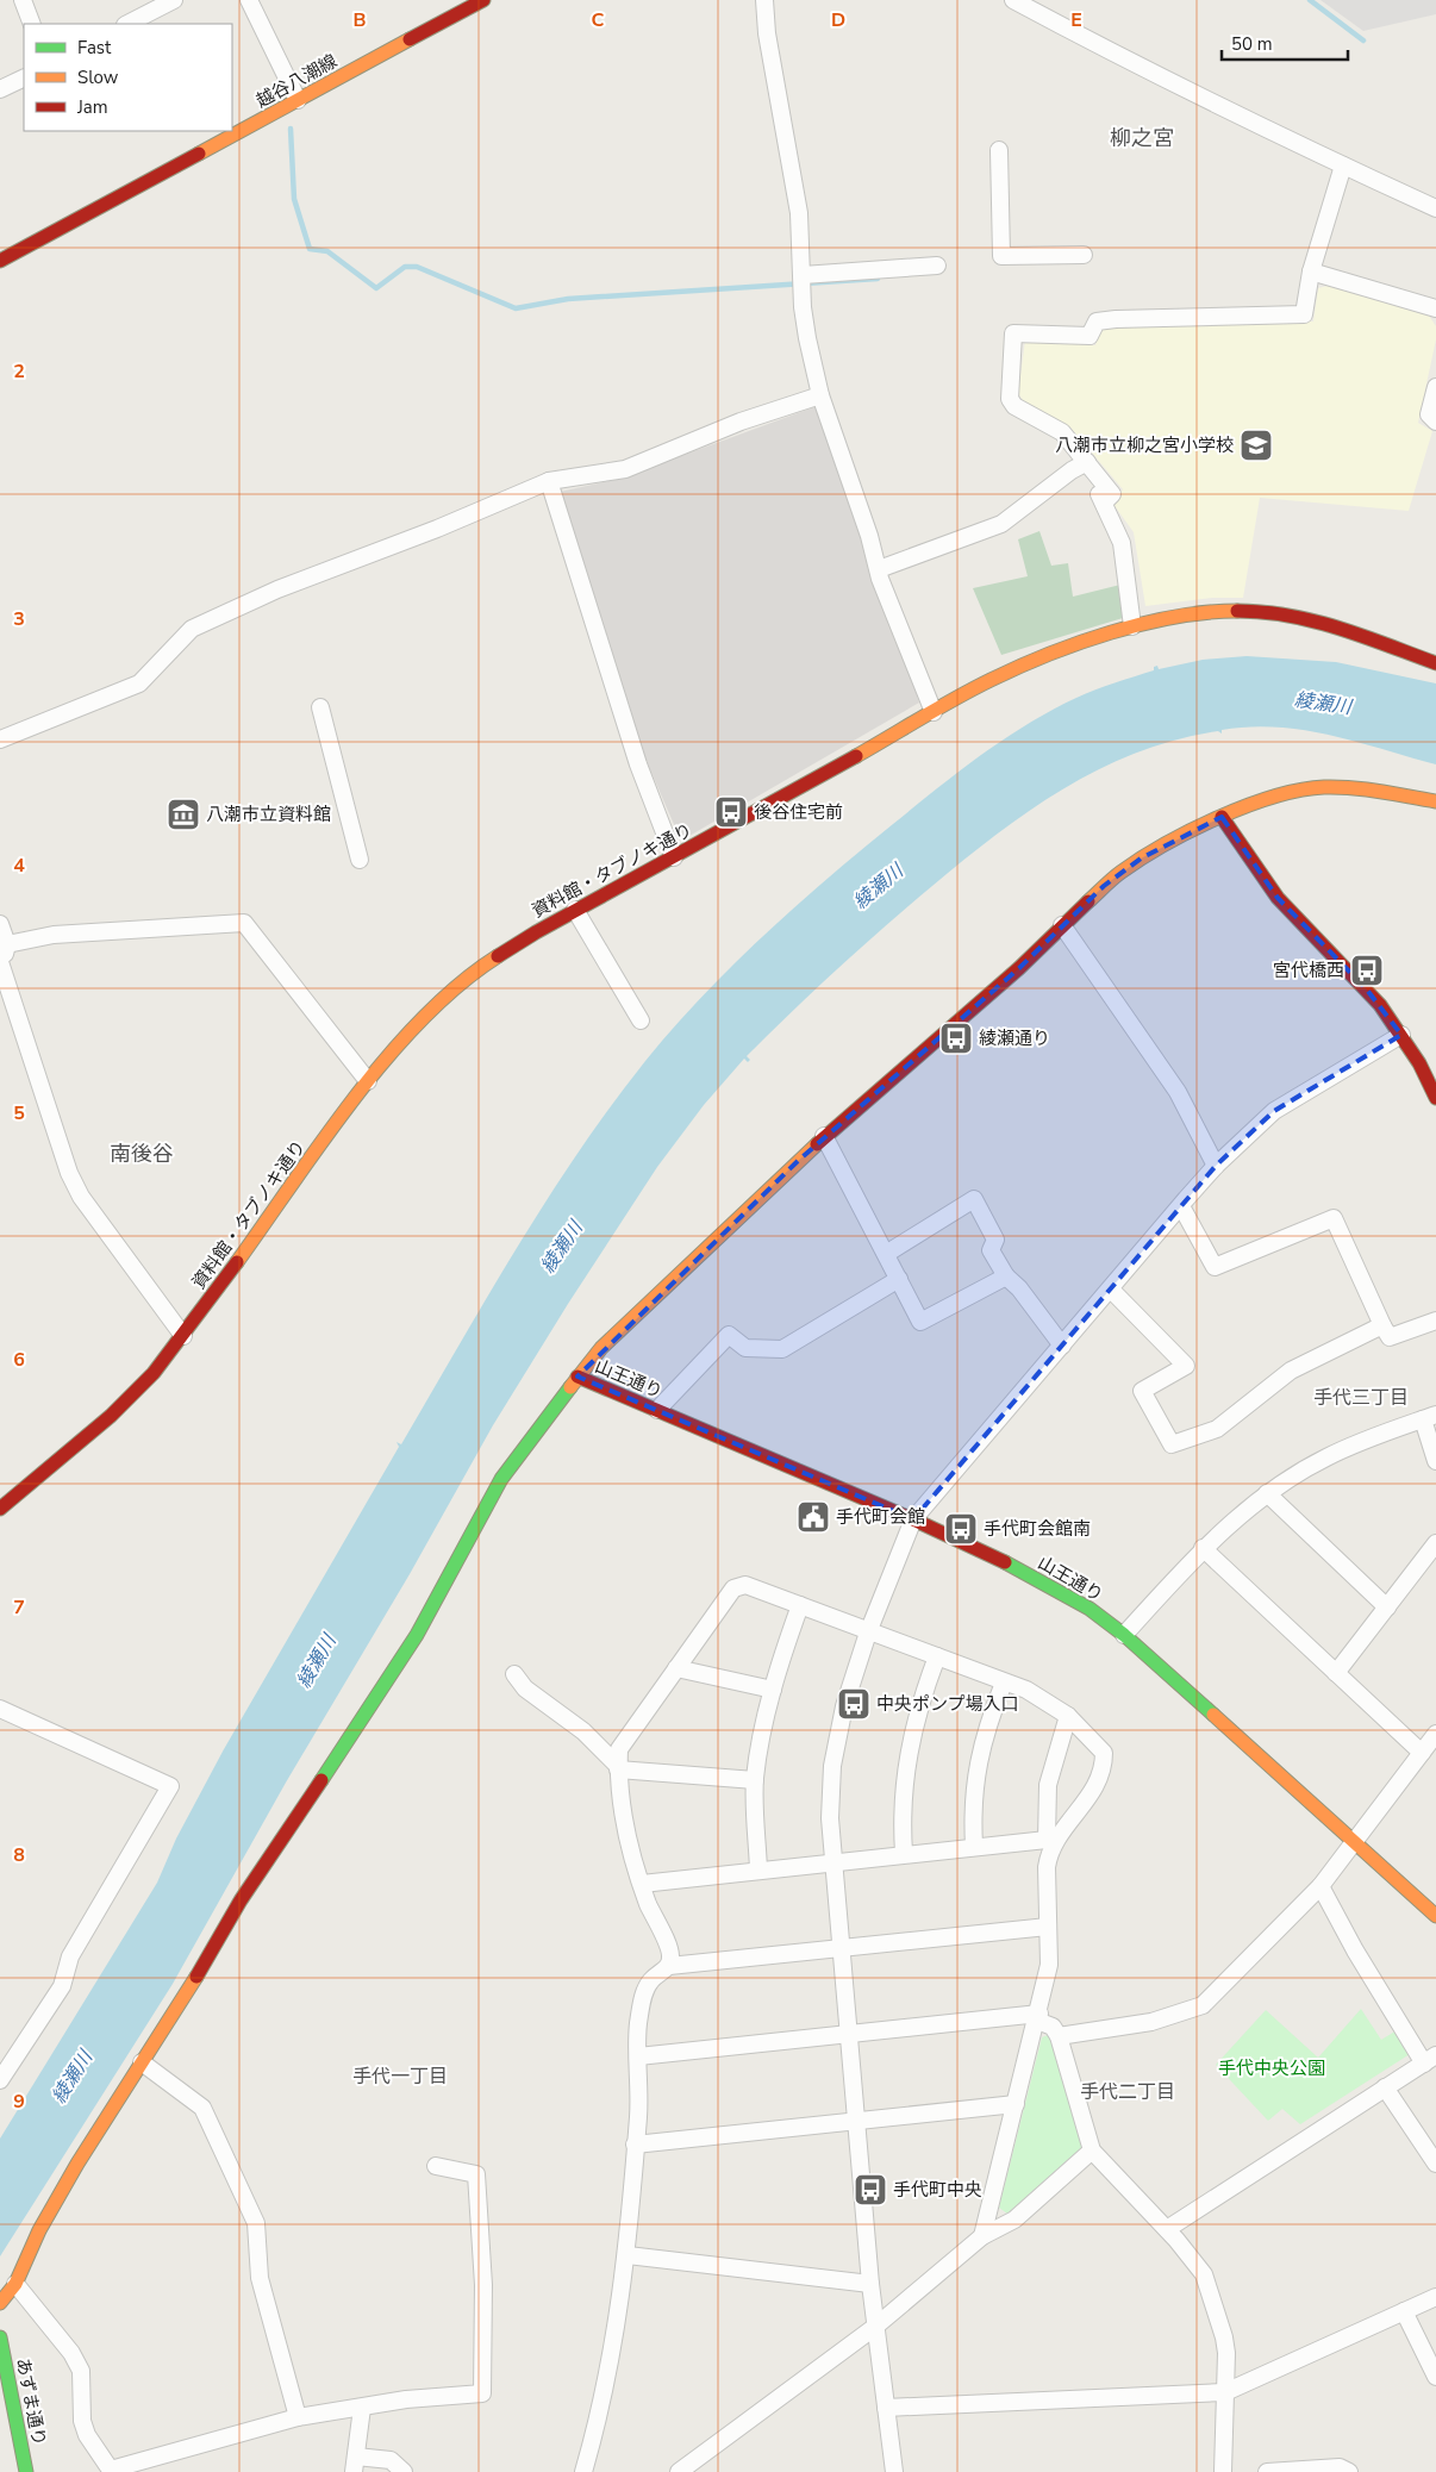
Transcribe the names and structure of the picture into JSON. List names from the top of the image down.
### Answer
{
  "streets": {
    "street": [
      "越谷八潮線",
      "資料館・タブノキ通り",
      "山王通り",
      "あずま通り"
    ]
  },
  "districts": [
    "柳之宮",
    "南後谷",
    "手代三丁目",
    "手代一丁目",
    "手代二丁目"
  ],
  "water": ["綾瀬川"],
  "parks": ["手代中央公園"],
  "places": {
    "school or university": ["八潮市立柳之宮小学校"],
    "bus stop": [
      "後谷住宅前",
      "宮代橋西",
      "綾瀬通り",
      "手代町会館南",
      "中央ポンプ場入口",
      "手代町中央"
    ],
    "museum": ["八潮市立資料館"],
    "public building": ["手代町会館"]
  },
  "legend": ["Fast", "Slow", "Jam"],
  "scale_bar": "50 m",
  "grid": {
    "columns": [
      "B",
      "C",
      "D",
      "E"
    ],
    "rows": [
      "2",
      "3",
      "4",
      "5",
      "6",
      "7",
      "8",
      "9"
    ]
  }
}
